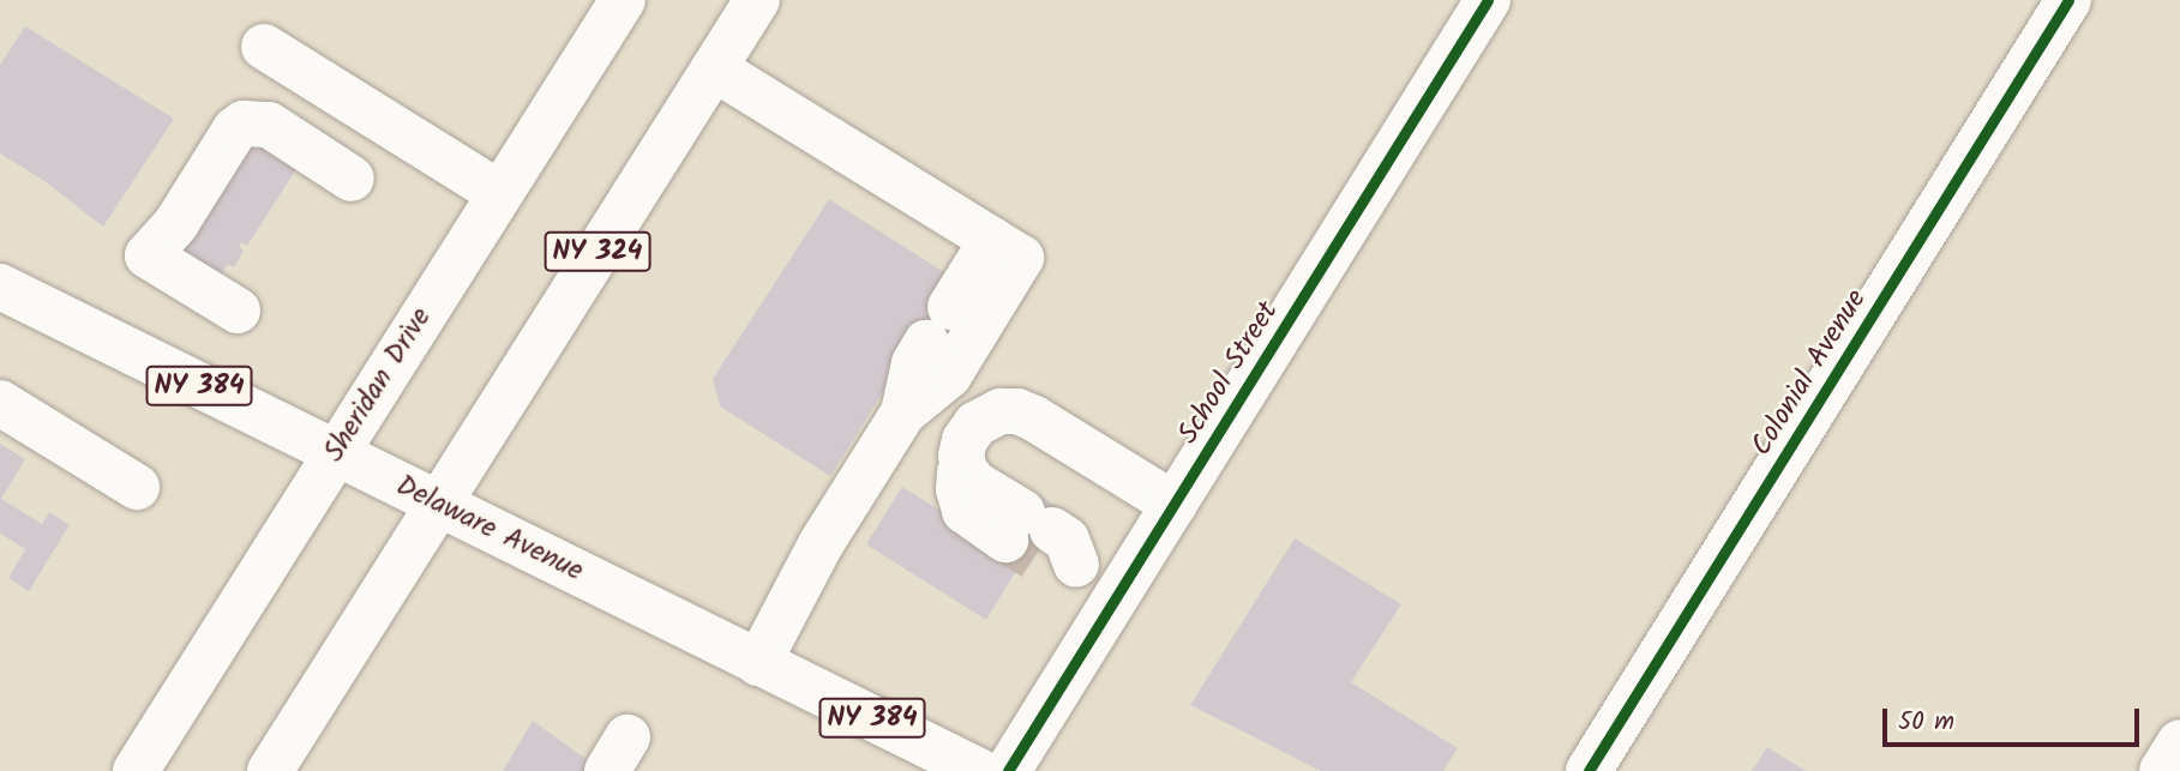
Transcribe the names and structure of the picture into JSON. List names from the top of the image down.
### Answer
{
  "streets": {
    "main road": [
      "NY 324",
      "School Street",
      "Colonial Avenue",
      "Sheridan Drive",
      "NY 384",
      "Delaware Avenue"
    ]
  },
  "crossings": [
    ["NY 324", "Delaware Avenue"],
    ["Sheridan Drive", "Delaware Avenue"]
  ],
  "scale_bar": "50 m"
}
